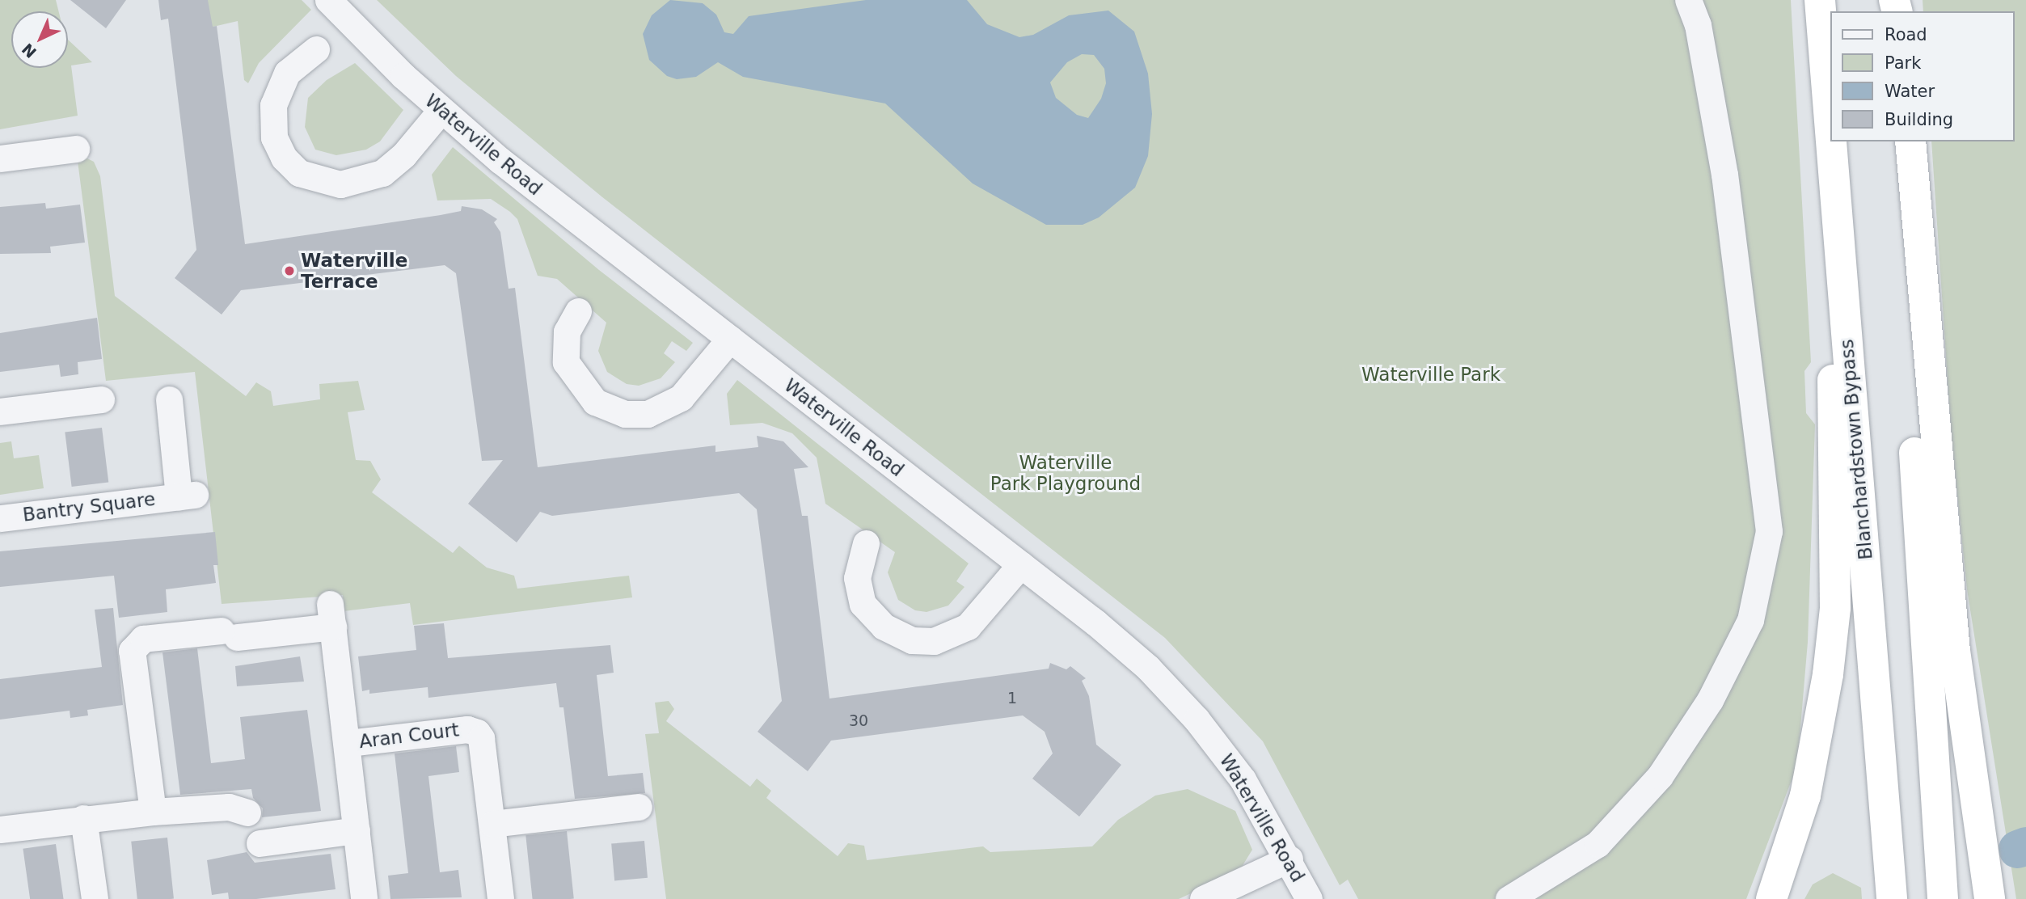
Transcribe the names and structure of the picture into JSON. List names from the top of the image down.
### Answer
{
  "streets": {
    "highway": ["Blanchardstown Bypass"],
    "street": ["Waterville Road", "Bantry Square", "Aran Court"]
  },
  "parks": ["Waterville Park", "Waterville Park Playground"],
  "places": ["Waterville Terrace"],
  "house_numbers": ["1", "30"],
  "legend": [
    "Road",
    "Park",
    "Water",
    "Building"
  ],
  "north": "bottom left"
}
